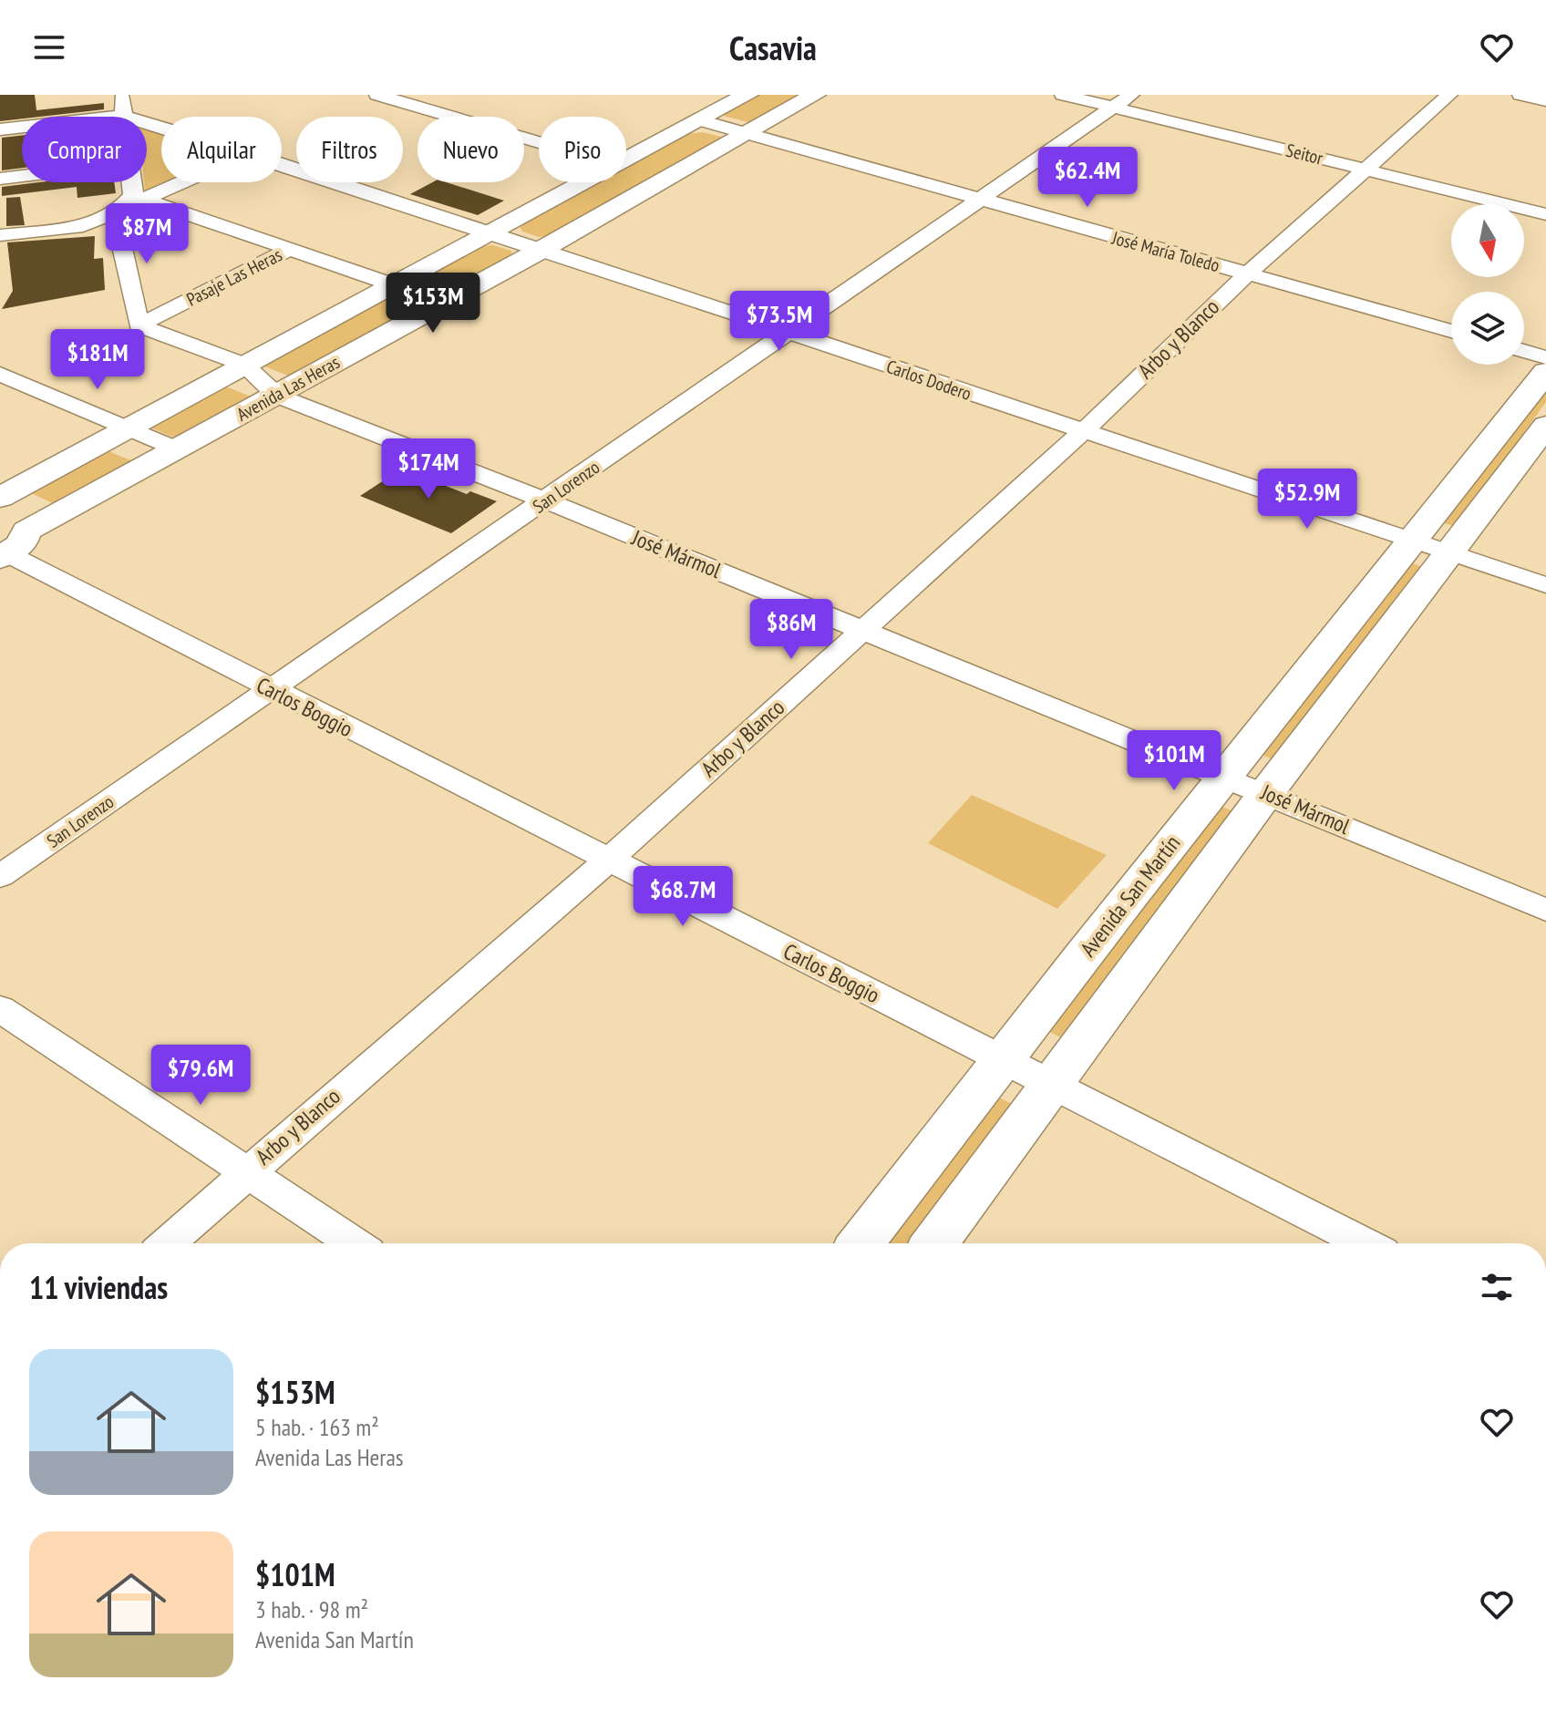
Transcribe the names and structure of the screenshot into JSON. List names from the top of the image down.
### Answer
{
  "streets": {
    "main road": ["Avenida Las Heras", "Avenida San Martín"],
    "street": [
      "Seitor",
      "José María Toledo",
      "Pasaje Las Heras",
      "Arbo y Blanco",
      "Carlos Dodero",
      "San Lorenzo",
      "José Mármol",
      "Carlos Boggio"
    ]
  },
  "crossings": [
    ["Seitor", "Arbo y Blanco"],
    ["Seitor", "San Lorenzo"],
    ["José María Toledo", "Arbo y Blanco"],
    ["José María Toledo", "Avenida Las Heras"],
    ["José María Toledo", "San Lorenzo"],
    ["Pasaje Las Heras", "José Mármol"],
    ["Arbo y Blanco", "Carlos Dodero"],
    ["Arbo y Blanco", "José Mármol"],
    ["Arbo y Blanco", "Carlos Boggio"],
    ["Carlos Dodero", "Avenida Las Heras"],
    ["Carlos Dodero", "San Lorenzo"],
    ["Carlos Dodero", "Avenida San Martín"],
    ["Avenida Las Heras", "José Mármol"],
    ["Avenida Las Heras", "Carlos Boggio"],
    ["San Lorenzo", "José Mármol"],
    ["San Lorenzo", "Carlos Boggio"],
    ["José Mármol", "Avenida San Martín"],
    ["Carlos Boggio", "Avenida San Martín"]
  ],
  "north": "bottom",
  "page": {
    "header": "Casavia",
    "chip": [
      "Comprar",
      "Alquilar",
      "Filtros",
      "Nuevo",
      "Piso"
    ],
    "price": [
      "$62.4M",
      "$87M",
      "$153M",
      "$73.5M",
      "$181M",
      "$174M",
      "$52.9M",
      "$86M",
      "$101M",
      "$68.7M",
      "$79.6M"
    ],
    "heading": "11 viviendas",
    "list": [
      {
        "name": "$153M",
        "note": "5 hab. · 163 m² · Avenida Las Heras"
      },
      {
        "name": "$101M",
        "note": "3 hab. · 98 m² · Avenida San Martín"
      }
    ]
  }
}
